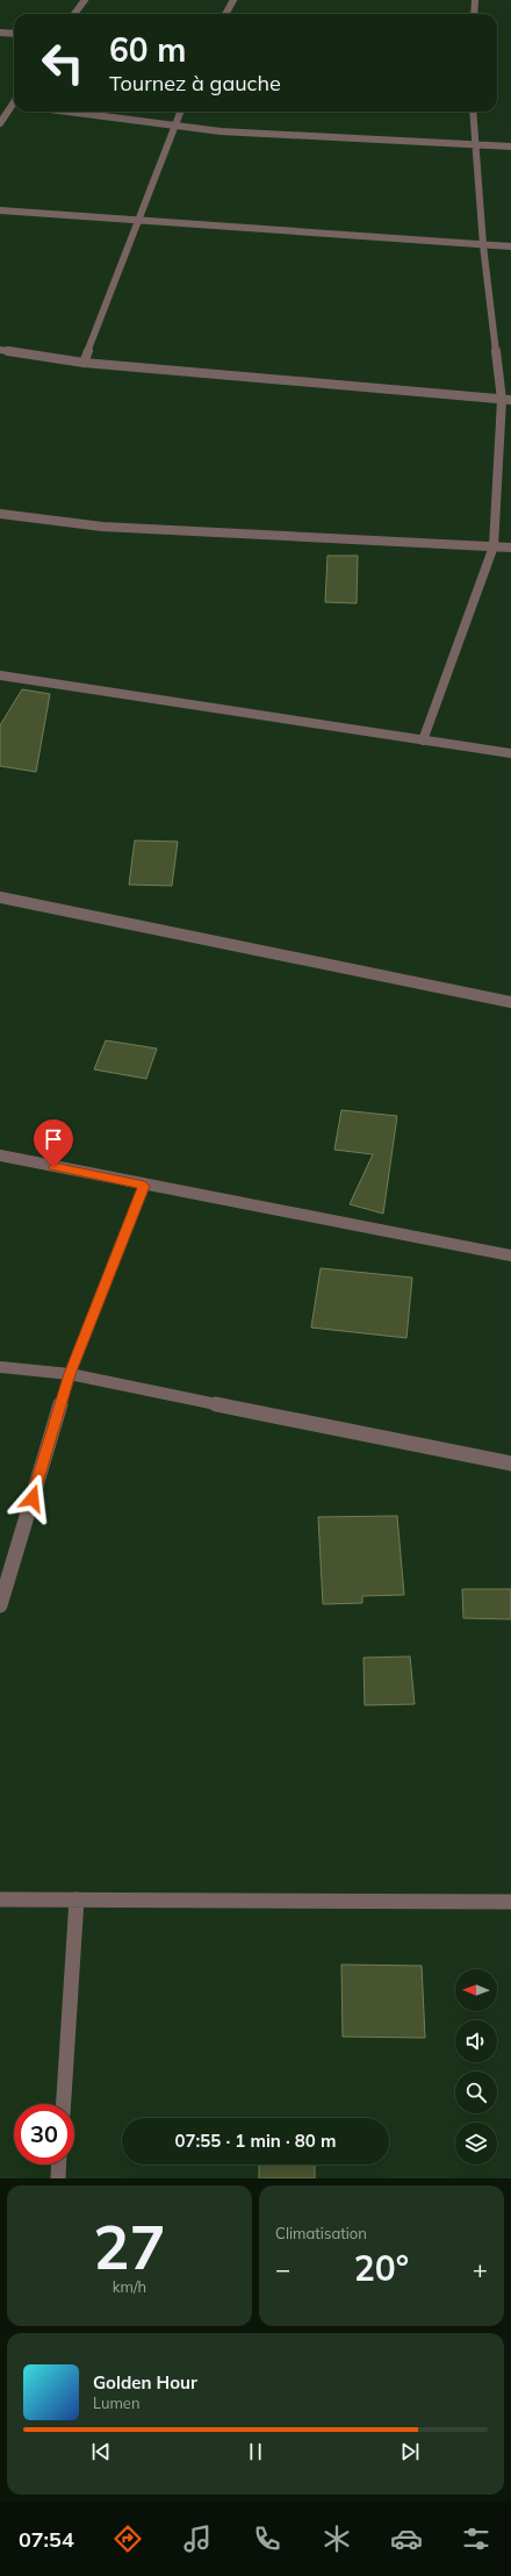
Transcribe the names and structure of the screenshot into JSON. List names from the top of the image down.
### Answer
{
  "north": "left",
  "page": {
    "turn": ["60 m", "Tournez à gauche"],
    "limit": "30",
    "trip": "07:55 · 1 min · 80 m",
    "tile": [
      ["27", "km/h"],
      "Climatisation"
    ],
    "heat": ["−", "20°", "+"],
    "song": ["Golden Hour", "Lumen"],
    "tabs": "07:54"
  }
}
